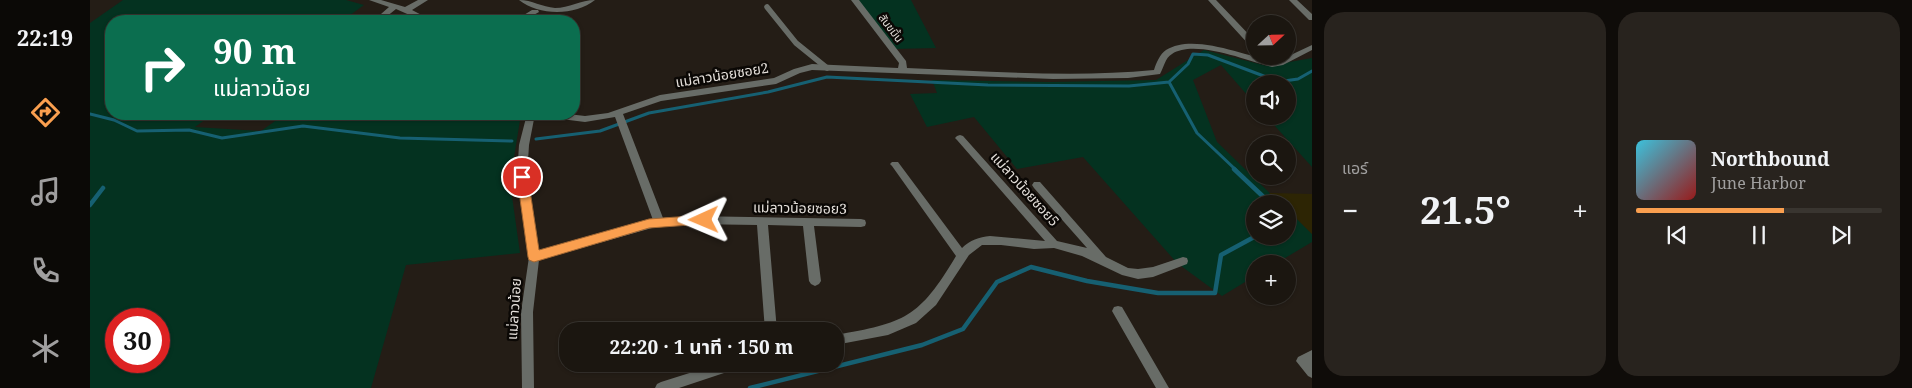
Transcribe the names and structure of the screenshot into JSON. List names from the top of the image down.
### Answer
{
  "streets": {
    "street": [
      "สันขมิ้น",
      "แม่ลาวน้อยซอย2",
      "แม่ลาวน้อยซอย5",
      "แม่ลาวน้อยซอย3",
      "แม่ลาวน้อย"
    ]
  },
  "crossings": [
    ["สันขมิ้น", "แม่ลาวน้อยซอย2"],
    ["แม่ลาวน้อยซอย3", "แม่ลาวน้อย"]
  ],
  "north": "right",
  "page": {
    "tabs": "22:19",
    "tile": "แอร์",
    "map_buttons": "+",
    "turn": ["90 m", "แม่ลาวน้อย"],
    "song": ["Northbound", "June Harbor"],
    "heat": ["−", "21.5°", "+"],
    "limit": "30",
    "trip": "22:20 · 1 นาที · 150 m"
  }
}
